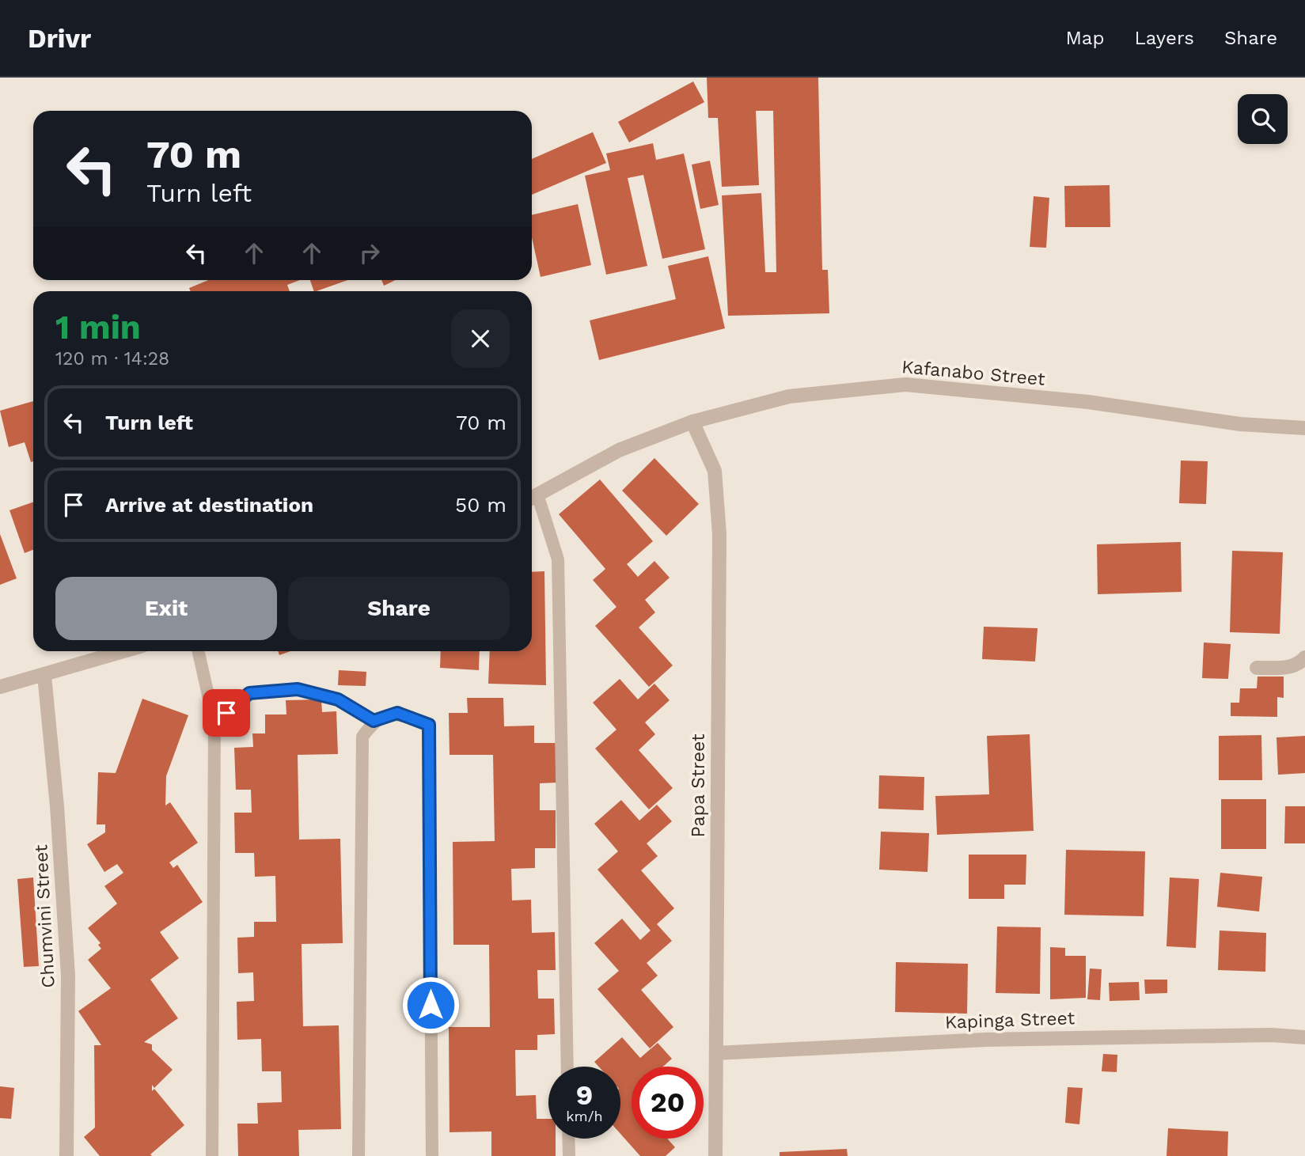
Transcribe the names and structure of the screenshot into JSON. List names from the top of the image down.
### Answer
{
  "streets": {
    "street": [
      "Kafanabo Street",
      "Papa Street",
      "Chumvini Street",
      "Kapinga Street"
    ]
  },
  "crossings": [
    ["Kafanabo Street", "Papa Street"],
    ["Papa Street", "Kapinga Street"]
  ],
  "page": {
    "header": "Drivr",
    "nav": ["Map", "Layers", "Share"],
    "turn": ["70 m", "Turn left"],
    "heading": ["1 min", "120 m · 14:28"],
    "list": [
      {
        "name": "Turn left",
        "value": "70 m"
      },
      {
        "name": "Arrive at destination",
        "value": "50 m"
      }
    ],
    "buttons": ["Exit", "Share"],
    "speed": "9 km/h",
    "limit": "20"
  }
}
